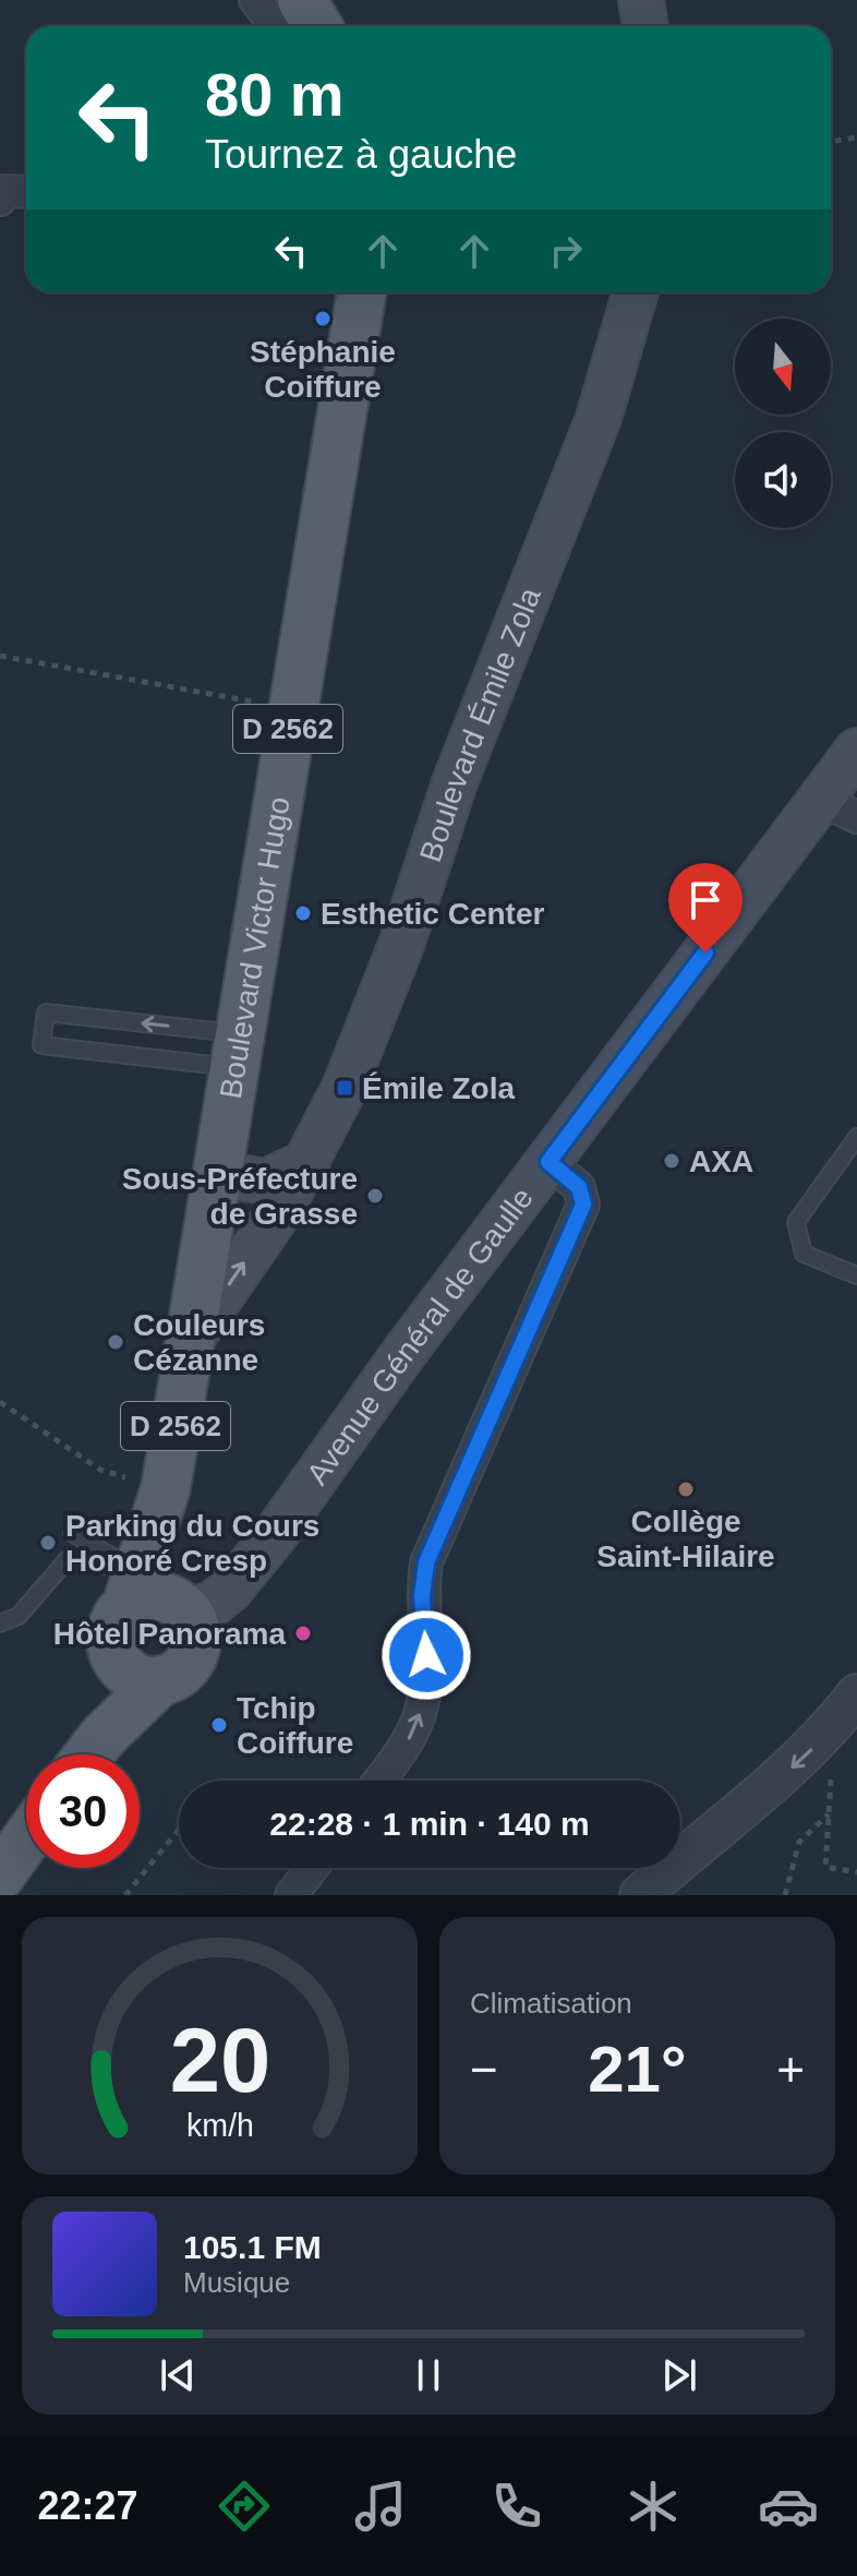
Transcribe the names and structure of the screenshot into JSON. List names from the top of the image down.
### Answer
{
  "streets": {
    "main road": [
      "Boulevard Émile Zola",
      "D 2562",
      "Boulevard Victor Hugo",
      "Avenue Général de Gaulle"
    ]
  },
  "crossings": [
    ["Boulevard Émile Zola", "Boulevard Victor Hugo"],
    ["Boulevard Victor Hugo", "Avenue Général de Gaulle"]
  ],
  "places": {
    "other": [
      "Stéphanie Coiffure",
      "Esthetic Center",
      "AXA",
      "Sous-Préfecture de Grasse",
      "Couleurs Cézanne",
      "Collège Saint-Hilaire",
      "Parking du Cours Honoré Cresp",
      "Hôtel Panorama",
      "Tchip Coiffure"
    ],
    "transit": ["Émile Zola"]
  },
  "north": "bottom",
  "page": {
    "turn": ["80 m", "Tournez à gauche"],
    "limit": "30",
    "trip": "22:28 · 1 min · 140 m",
    "tile": "Climatisation",
    "heat": ["−", "21°", "+"],
    "song": ["105.1 FM", "Musique"],
    "tabs": "22:27",
    "gauge": ["20", "km/h"]
  }
}
